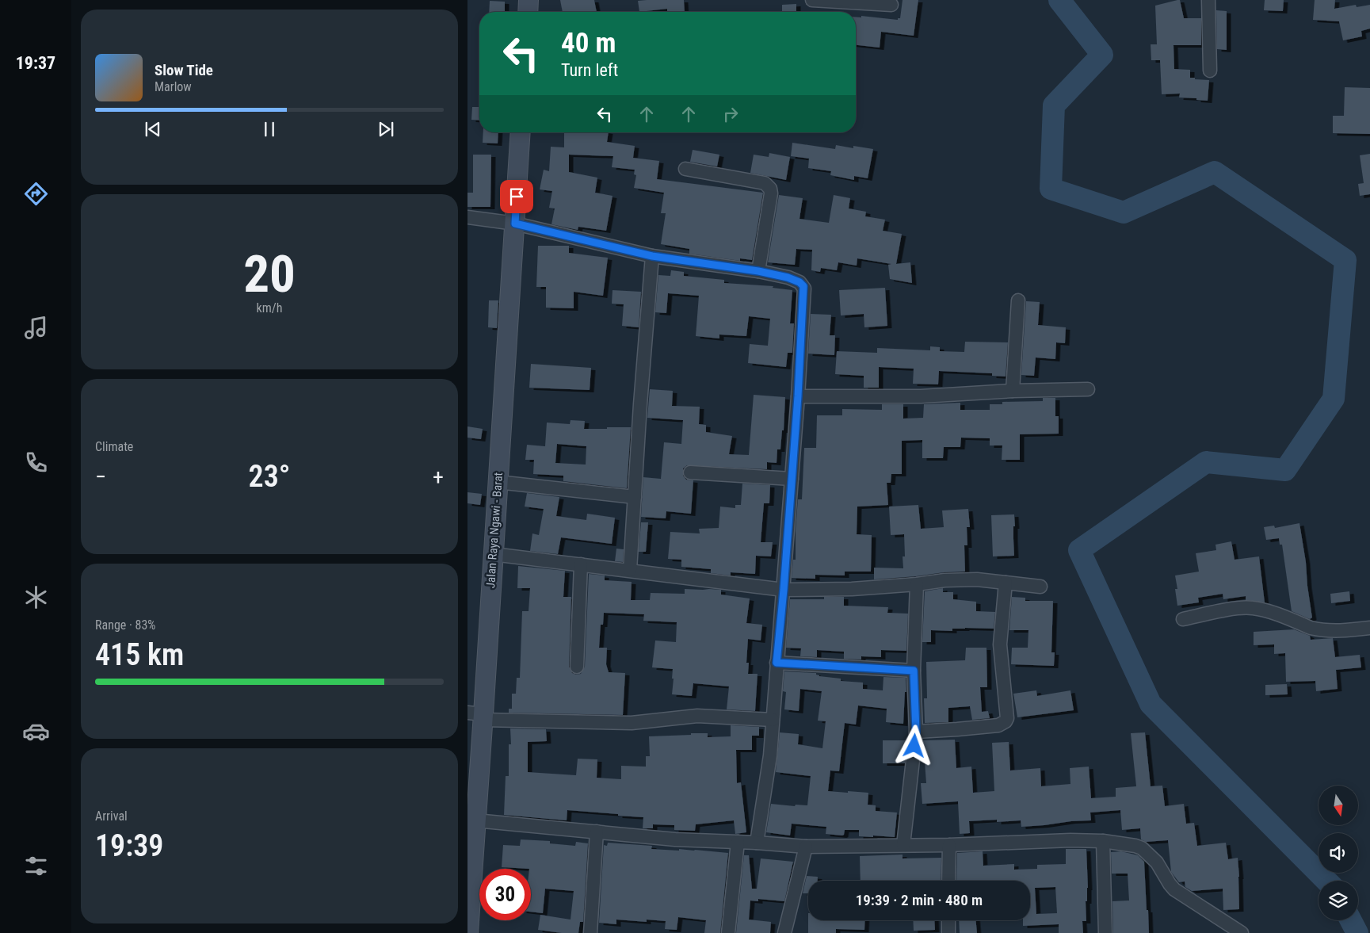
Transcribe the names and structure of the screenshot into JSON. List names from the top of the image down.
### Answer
{
  "streets": {
    "main road": ["Jalan Raya Ngawi - Barat"]
  },
  "north": "bottom",
  "page": {
    "tabs": "19:37",
    "turn": ["40 m", "Turn left"],
    "song": ["Slow Tide", "Marlow"],
    "tile": [
      ["20", "km/h"],
      "Climate",
      ["Range · 83%", "415 km"],
      ["Arrival", "19:39"]
    ],
    "heat": ["−", "23°", "+"],
    "limit": "30",
    "trip": "19:39 · 2 min · 480 m"
  }
}
